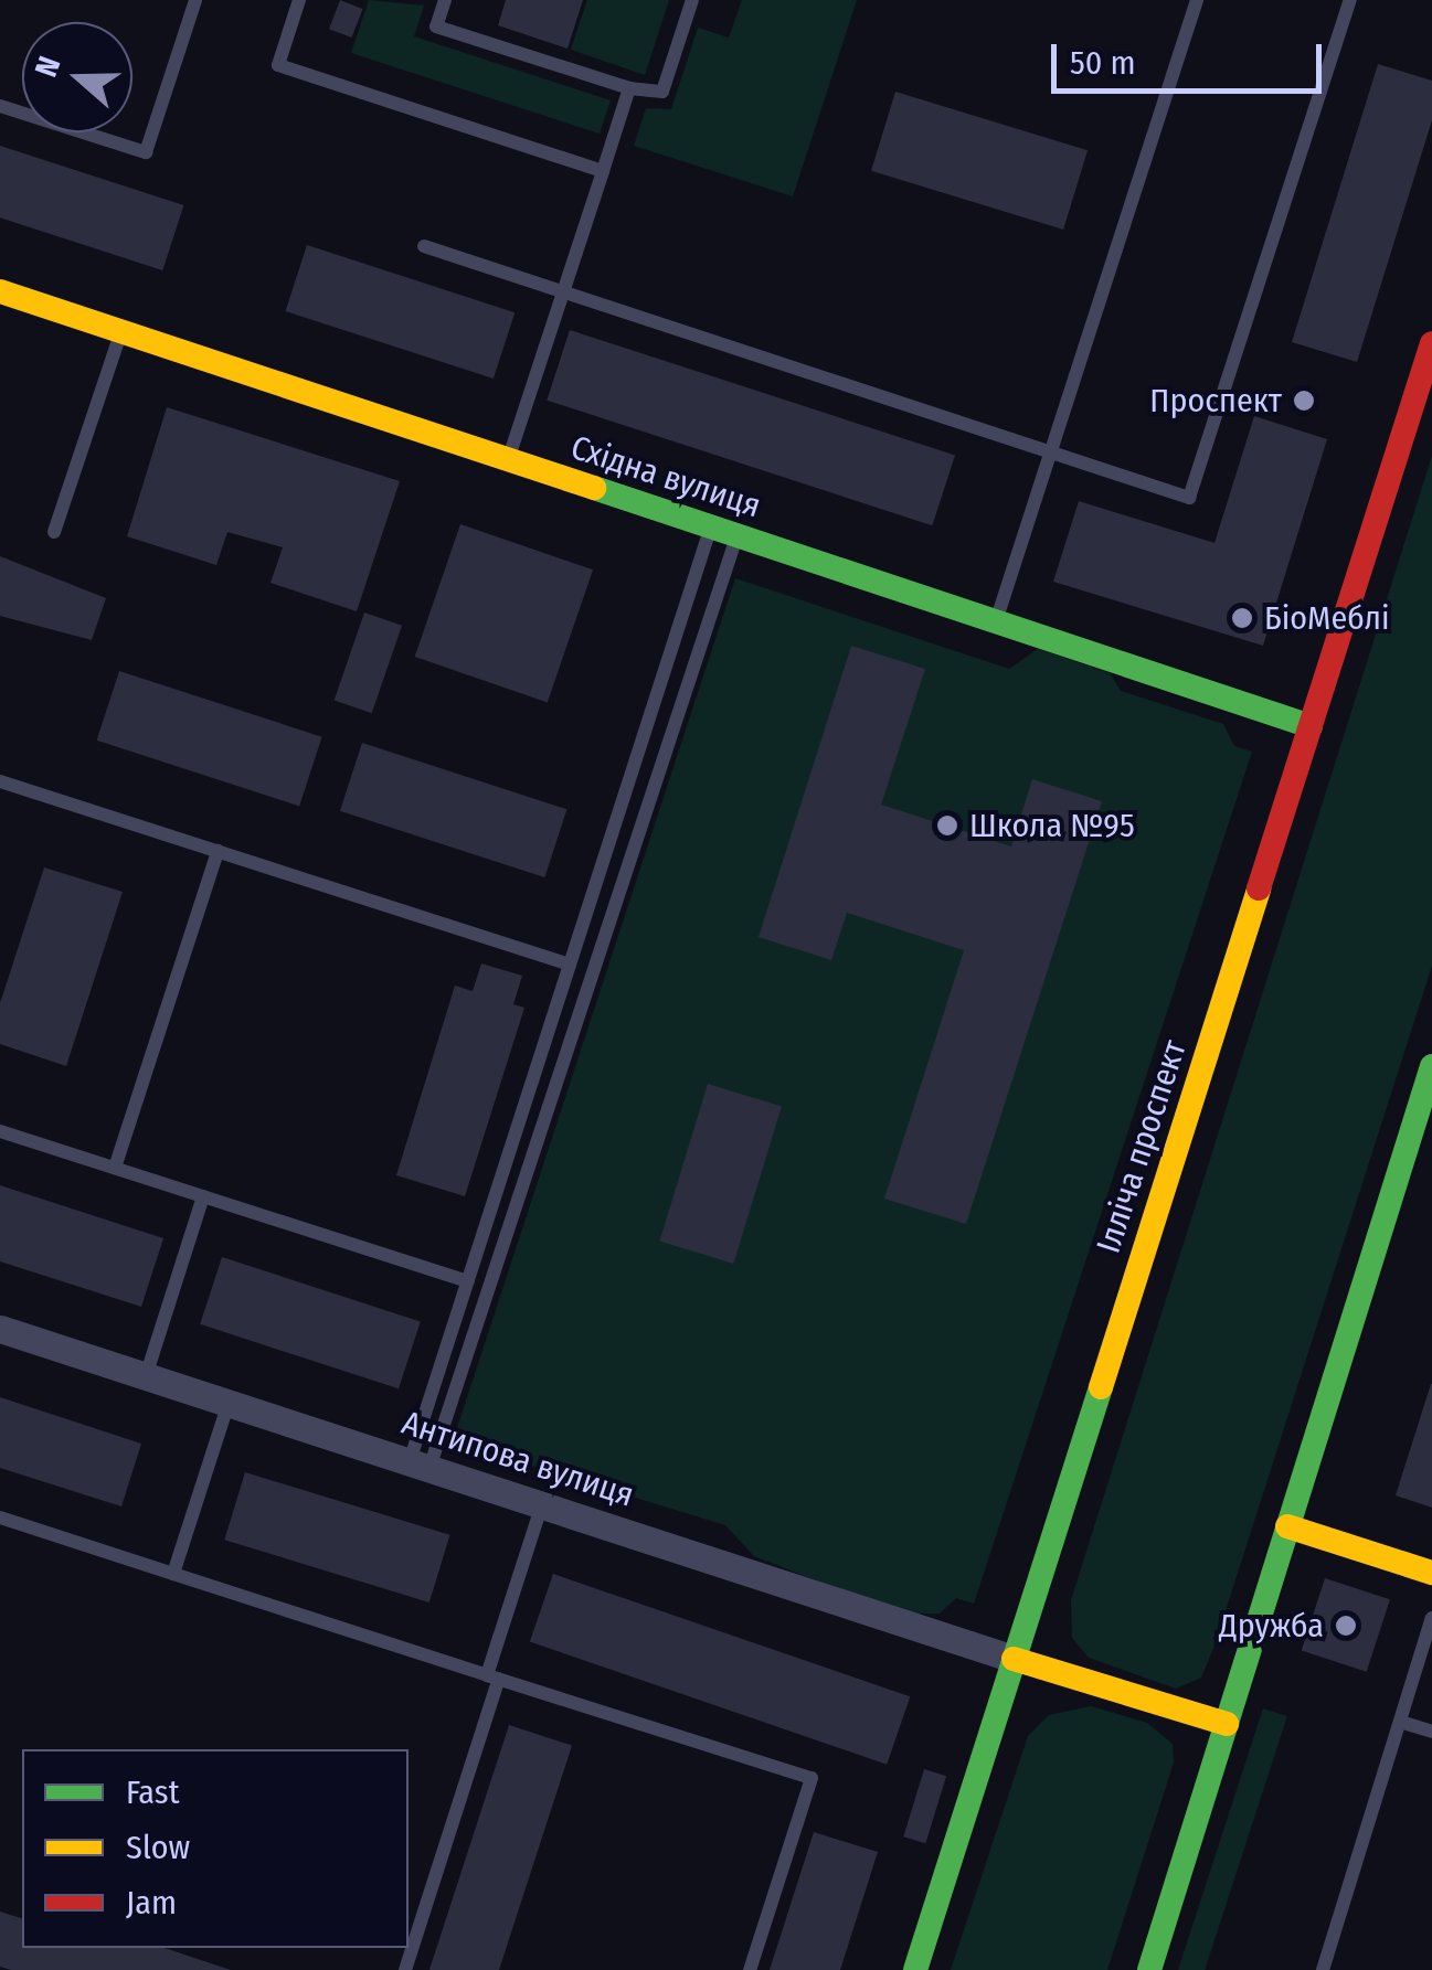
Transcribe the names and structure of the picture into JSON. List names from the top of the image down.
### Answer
{
  "streets": {
    "main road": ["Східна вулиця", "Ілліча проспект"],
    "street": ["Антипова вулиця"]
  },
  "crossings": [
    ["Східна вулиця", "Ілліча проспект"],
    ["Ілліча проспект", "Антипова вулиця"]
  ],
  "places": [
    "Проспект",
    "БіоМеблі",
    "Школа №95",
    "Дружба"
  ],
  "legend": ["Fast", "Slow", "Jam"],
  "scale_bar": "50 m",
  "north": "left"
}
